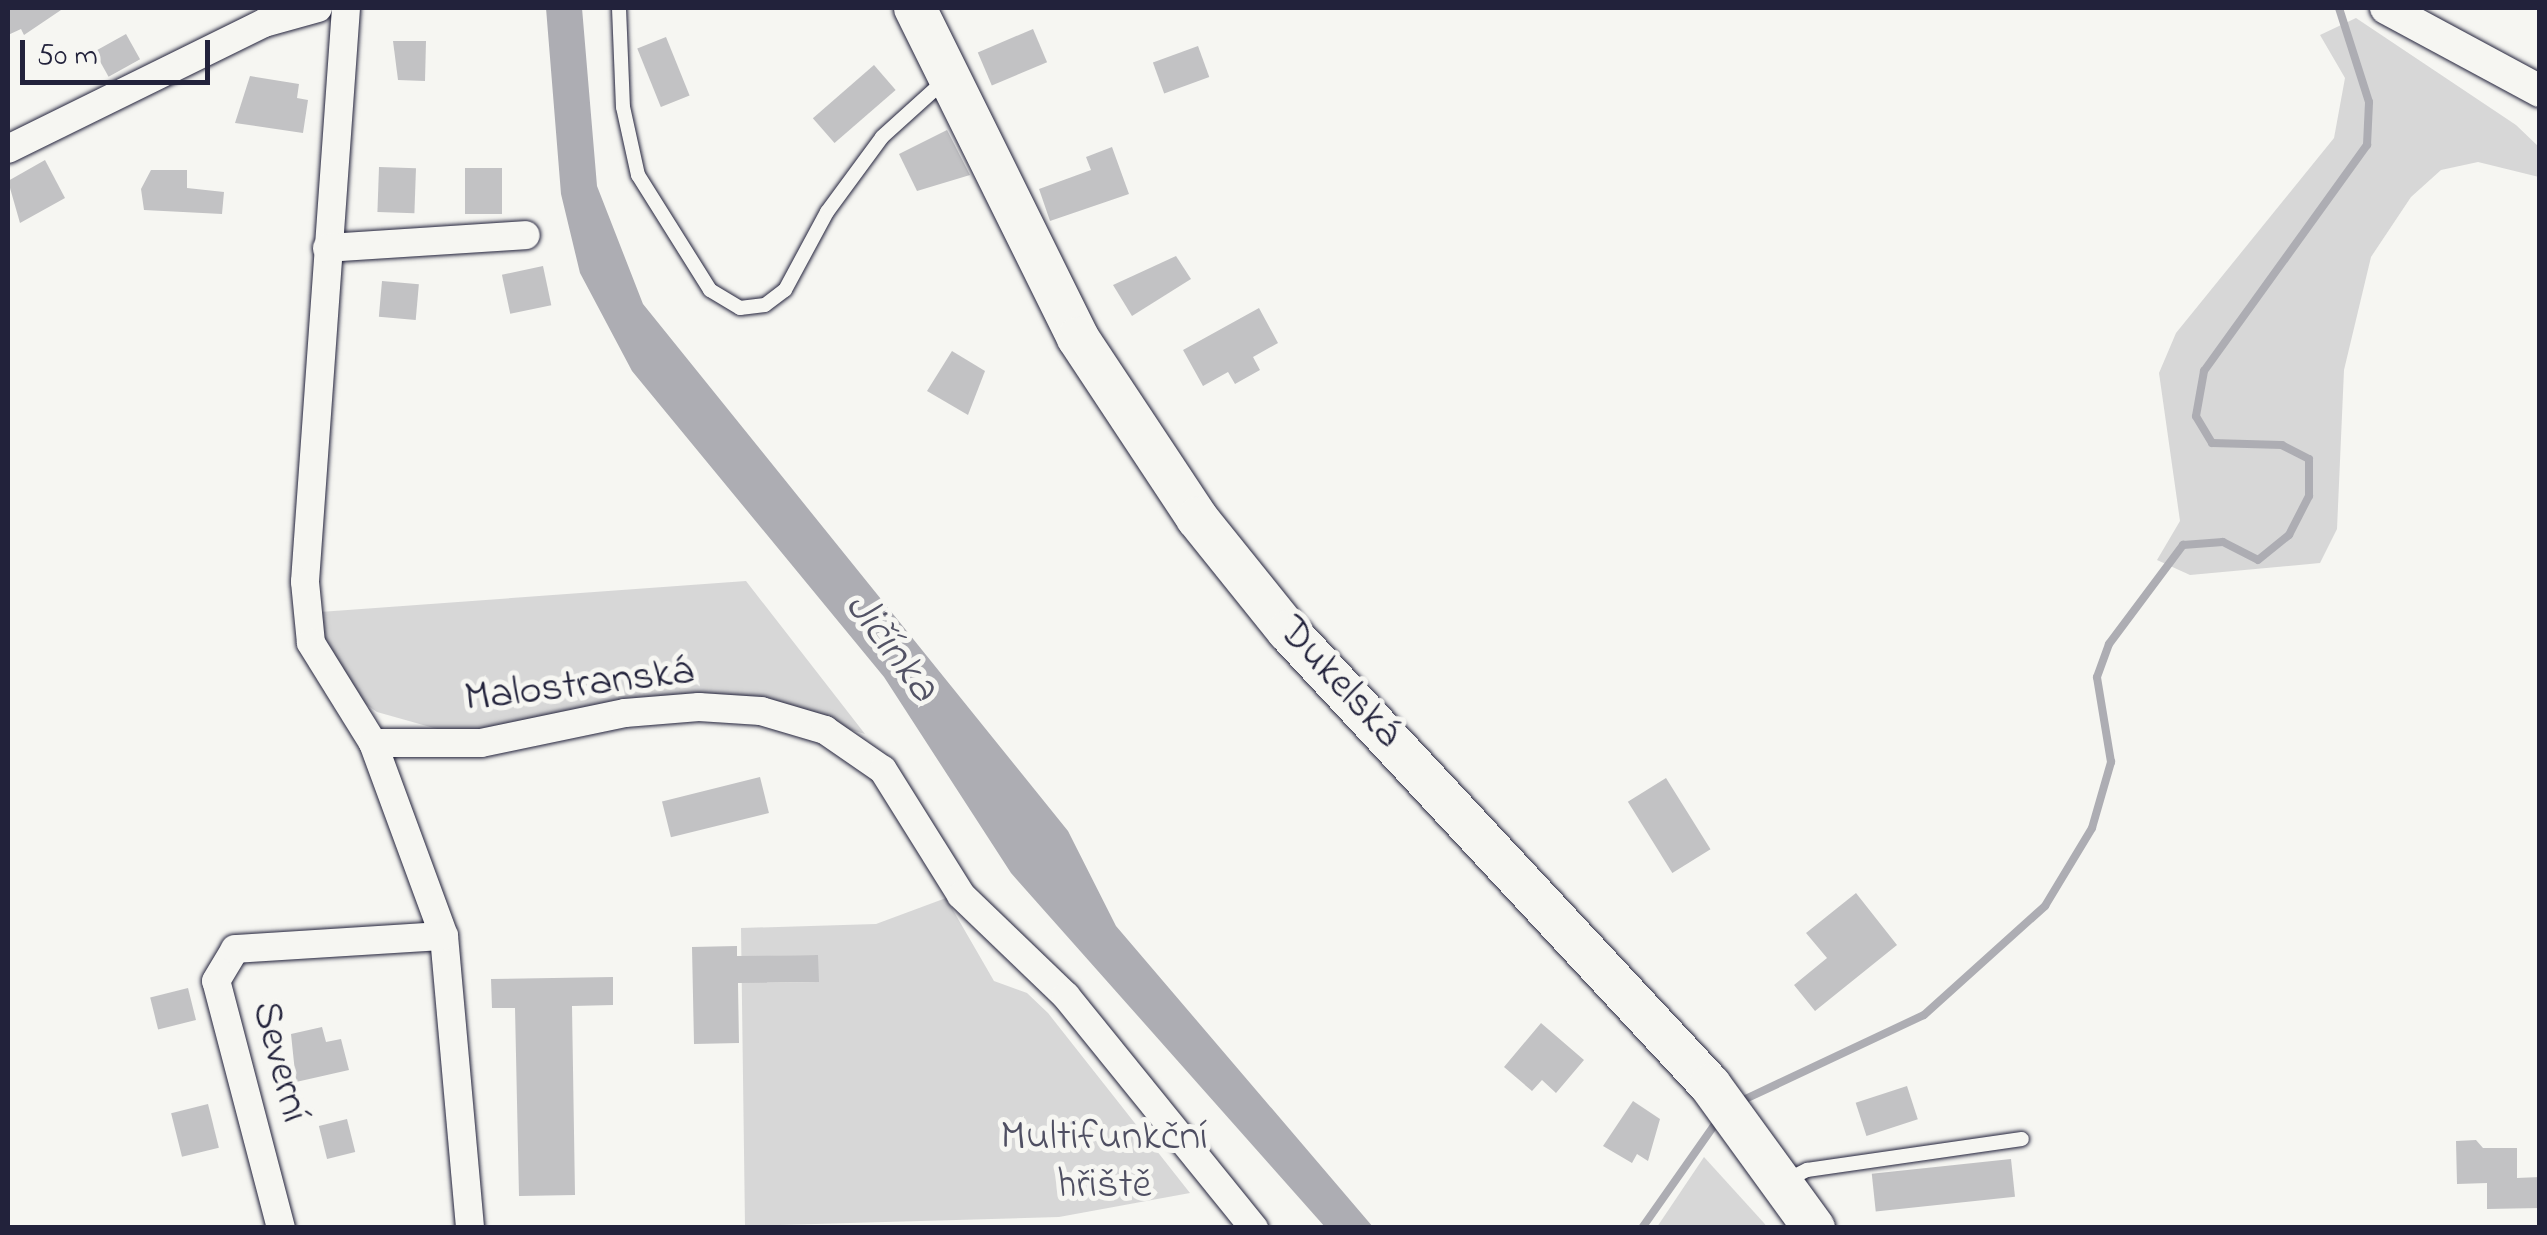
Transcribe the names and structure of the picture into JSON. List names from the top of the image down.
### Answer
{
  "streets": {
    "main road": ["Dukelská"],
    "street": ["Malostranská", "Severní"]
  },
  "water": ["Jičínka"],
  "parks": ["Multifunkční hřiště"],
  "scale_bar": "50 m"
}
